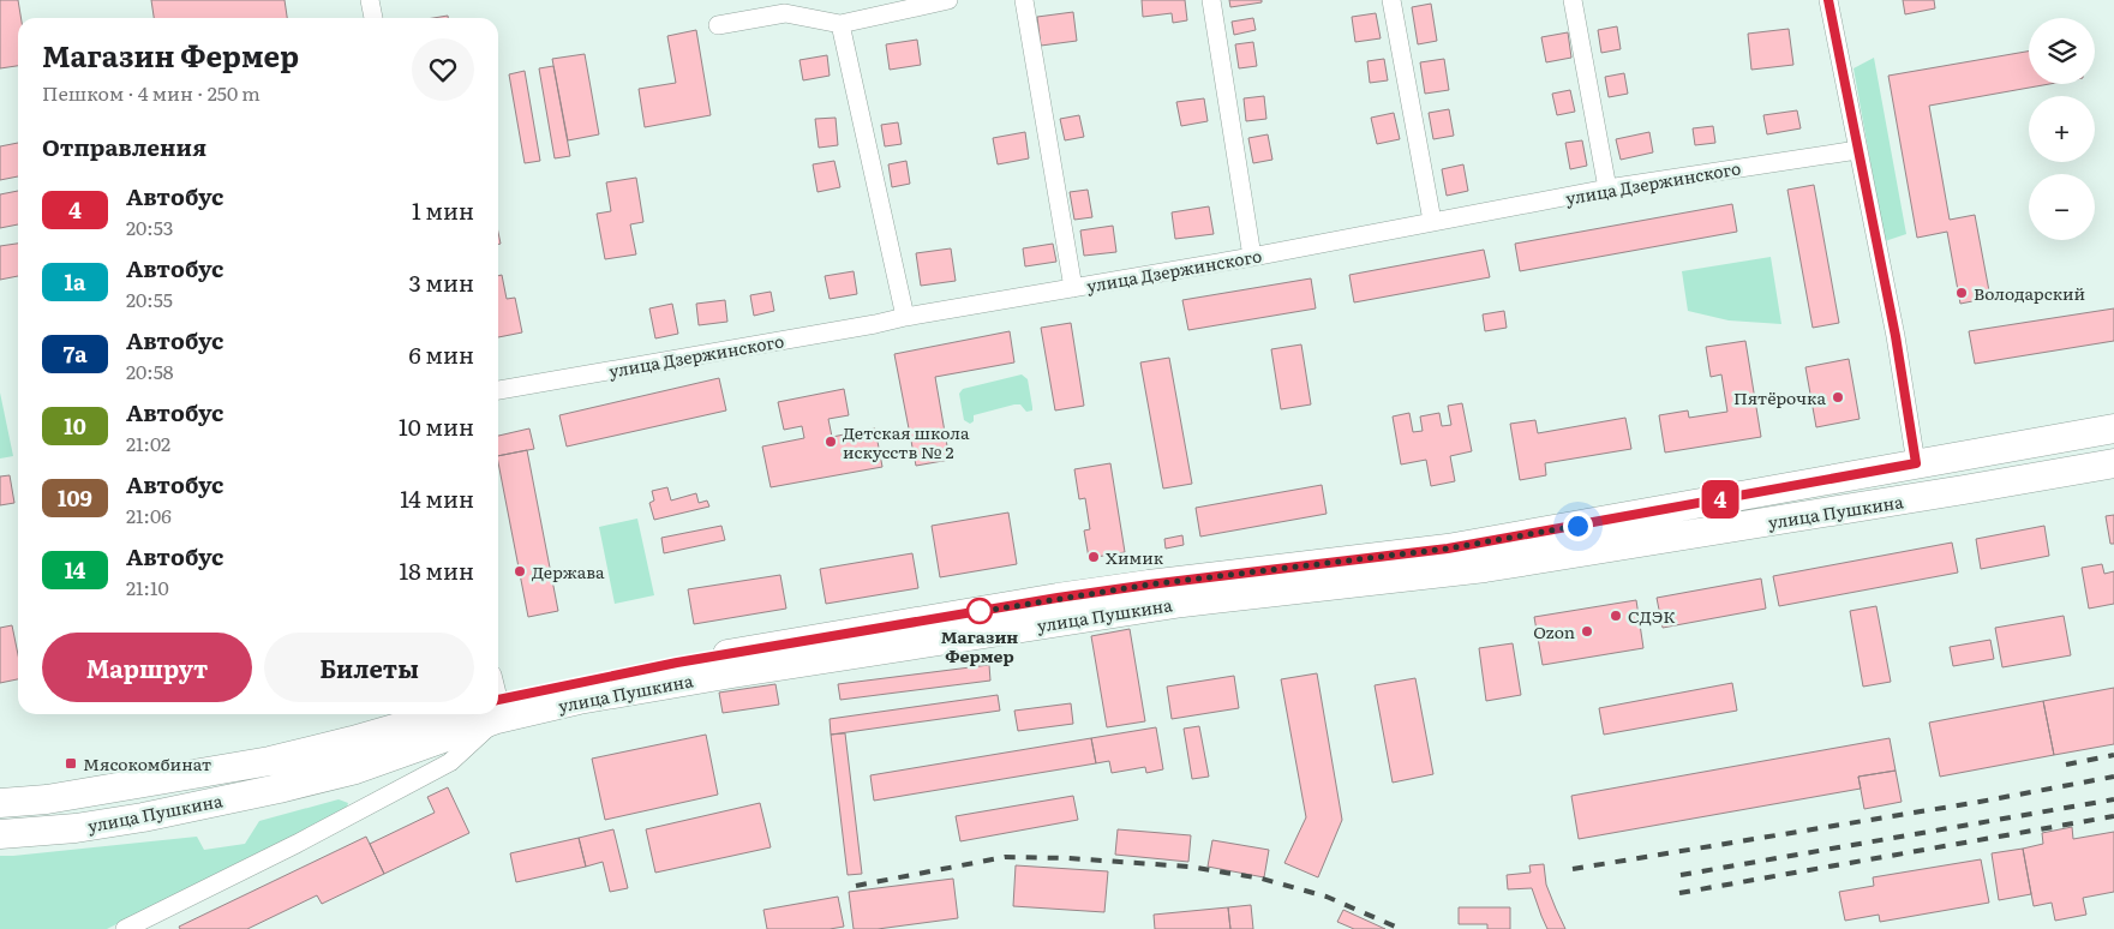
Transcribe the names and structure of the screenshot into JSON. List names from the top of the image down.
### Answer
{
  "streets": {
    "main road": ["улица Пушкина"],
    "street": ["улица Дзержинского"]
  },
  "places": {
    "other": [
      "Володарский",
      "Пятёрочка",
      "Детская школа искусств № 2",
      "Химик",
      "Держава",
      "Магазин Фермер",
      "СДЭК",
      "Ozon"
    ],
    "transit": ["Мясокомбинат"]
  },
  "lines": ["bus line 4"],
  "page": {
    "on_map": "4",
    "map_buttons": ["+", "−"],
    "heading": [
      ["Магазин Фермер", "Пешком · 4 мин · 250 m"],
      "Отправления"
    ],
    "list": [
      {
        "mark": "4",
        "name": "Автобус",
        "note": "20:53",
        "value": "1 мин"
      },
      {
        "mark": "1а",
        "name": "Автобус",
        "note": "20:55",
        "value": "3 мин"
      },
      {
        "mark": "7а",
        "name": "Автобус",
        "note": "20:58",
        "value": "6 мин"
      },
      {
        "mark": "10",
        "name": "Автобус",
        "note": "21:02",
        "value": "10 мин"
      },
      {
        "mark": "109",
        "name": "Автобус",
        "note": "21:06",
        "value": "14 мин"
      },
      {
        "mark": "14",
        "name": "Автобус",
        "note": "21:10",
        "value": "18 мин"
      }
    ],
    "buttons": ["Маршрут", "Билеты"]
  }
}
